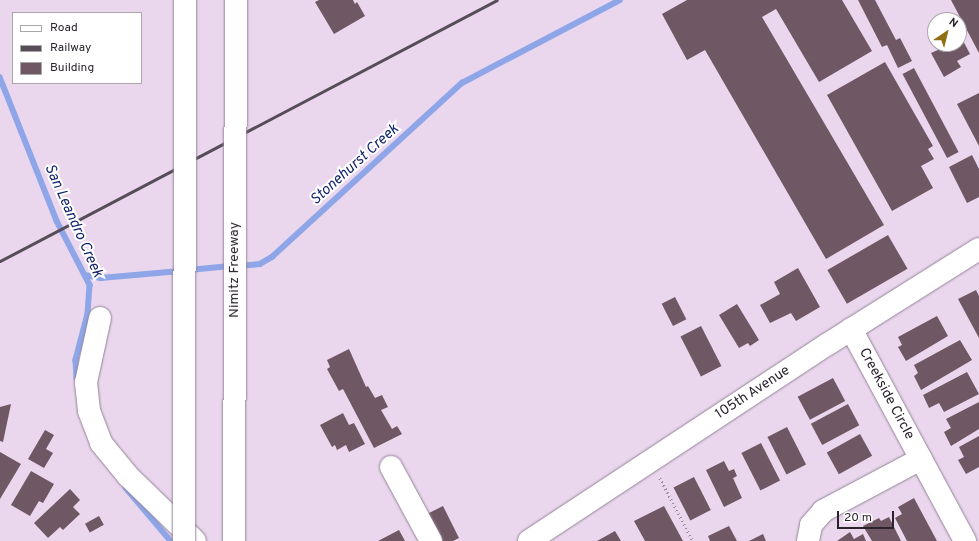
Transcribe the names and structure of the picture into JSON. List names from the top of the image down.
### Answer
{
  "streets": {
    "main road": ["Nimitz Freeway", "105th Avenue", "Creekside Circle"]
  },
  "crossings": [
    ["105th Avenue", "Creekside Circle"]
  ],
  "water": ["Stonehurst Creek", "San Leandro Creek"],
  "legend": ["Road", "Railway", "Building"],
  "scale_bar": "20 m",
  "north": "top right"
}
